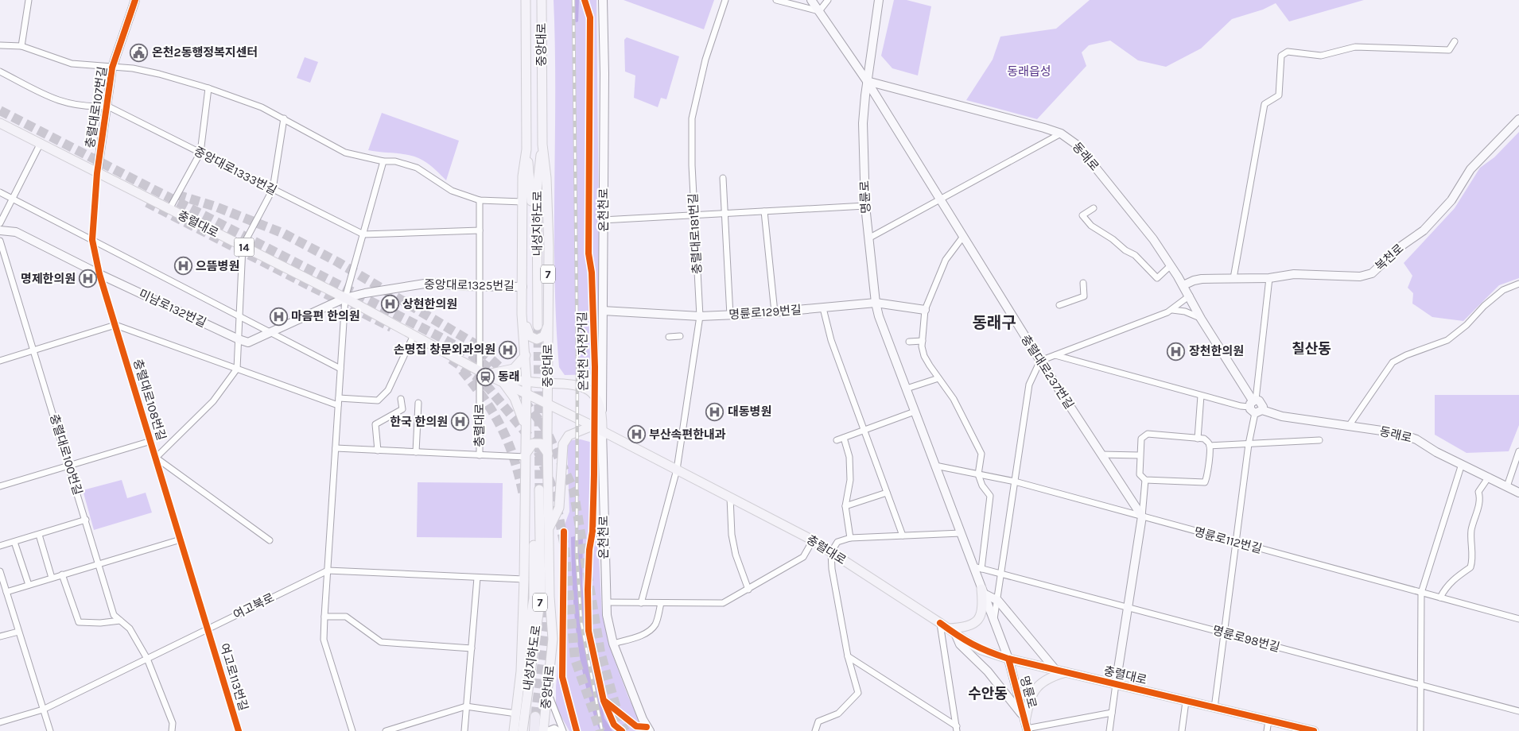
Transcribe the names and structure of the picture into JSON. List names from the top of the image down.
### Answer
{
  "streets": {
    "main road": [
      "중앙대로",
      "내성지하도로",
      "충렬대로",
      "14",
      "7"
    ],
    "street": [
      "충렬대로107번길",
      "동래로",
      "중앙대로1333번길",
      "명륜로",
      "온천천로",
      "충렬대로181번길",
      "복천로",
      "중앙대로1325번길",
      "미남로132번길",
      "명륜로129번길",
      "충렬대로237번길",
      "충렬대로108번길",
      "충렬대로100번길",
      "명륜로112번길",
      "여고북로",
      "명륜로98번길",
      "여고로113번길"
    ],
    "cycle path": ["온천천 자전거길"]
  },
  "crossings": [
    ["중앙대로", "내성지하도로"],
    ["중앙대로", "충렬대로"],
    ["중앙대로", "중앙대로1325번길"],
    ["중앙대로", "여고북로"],
    ["충렬대로107번길", "중앙대로1333번길"],
    ["충렬대로107번길", "충렬대로"],
    ["충렬대로107번길", "충렬대로108번길"],
    ["동래로", "명륜로"],
    ["동래로", "복천로"],
    ["동래로", "충렬대로237번길"],
    ["명륜로", "충렬대로"],
    ["명륜로", "명륜로129번길"],
    ["명륜로", "충렬대로237번길"],
    ["명륜로", "명륜로112번길"],
    ["명륜로", "명륜로98번길"],
    ["온천천로", "충렬대로"],
    ["온천천로", "명륜로129번길"],
    ["충렬대로", "충렬대로181번길"],
    ["충렬대로", "중앙대로1325번길"],
    ["충렬대로", "미남로132번길"],
    ["충렬대로", "충렬대로108번길"],
    ["충렬대로181번길", "명륜로129번길"],
    ["중앙대로1325번길", "미남로132번길"],
    ["미남로132번길", "충렬대로108번길"],
    ["충렬대로237번길", "명륜로112번길"],
    ["충렬대로108번길", "여고북로"],
    ["충렬대로108번길", "여고로113번길"],
    ["충렬대로100번길", "여고북로"],
    ["여고북로", "여고로113번길"]
  ],
  "districts": ["동래구", "칠산동", "수안동"],
  "parks": ["동래읍성"],
  "places": {
    "public building": ["온천2동행정복지센터"],
    "hospital": [
      "으뜸병원",
      "명제한의원",
      "상현한의원",
      "마음편 한의원",
      "손명집 창문외과의원",
      "장천한의원",
      "대동병원",
      "한국 한의원",
      "부산속편한내과"
    ],
    "station": ["동래"]
  }
}
